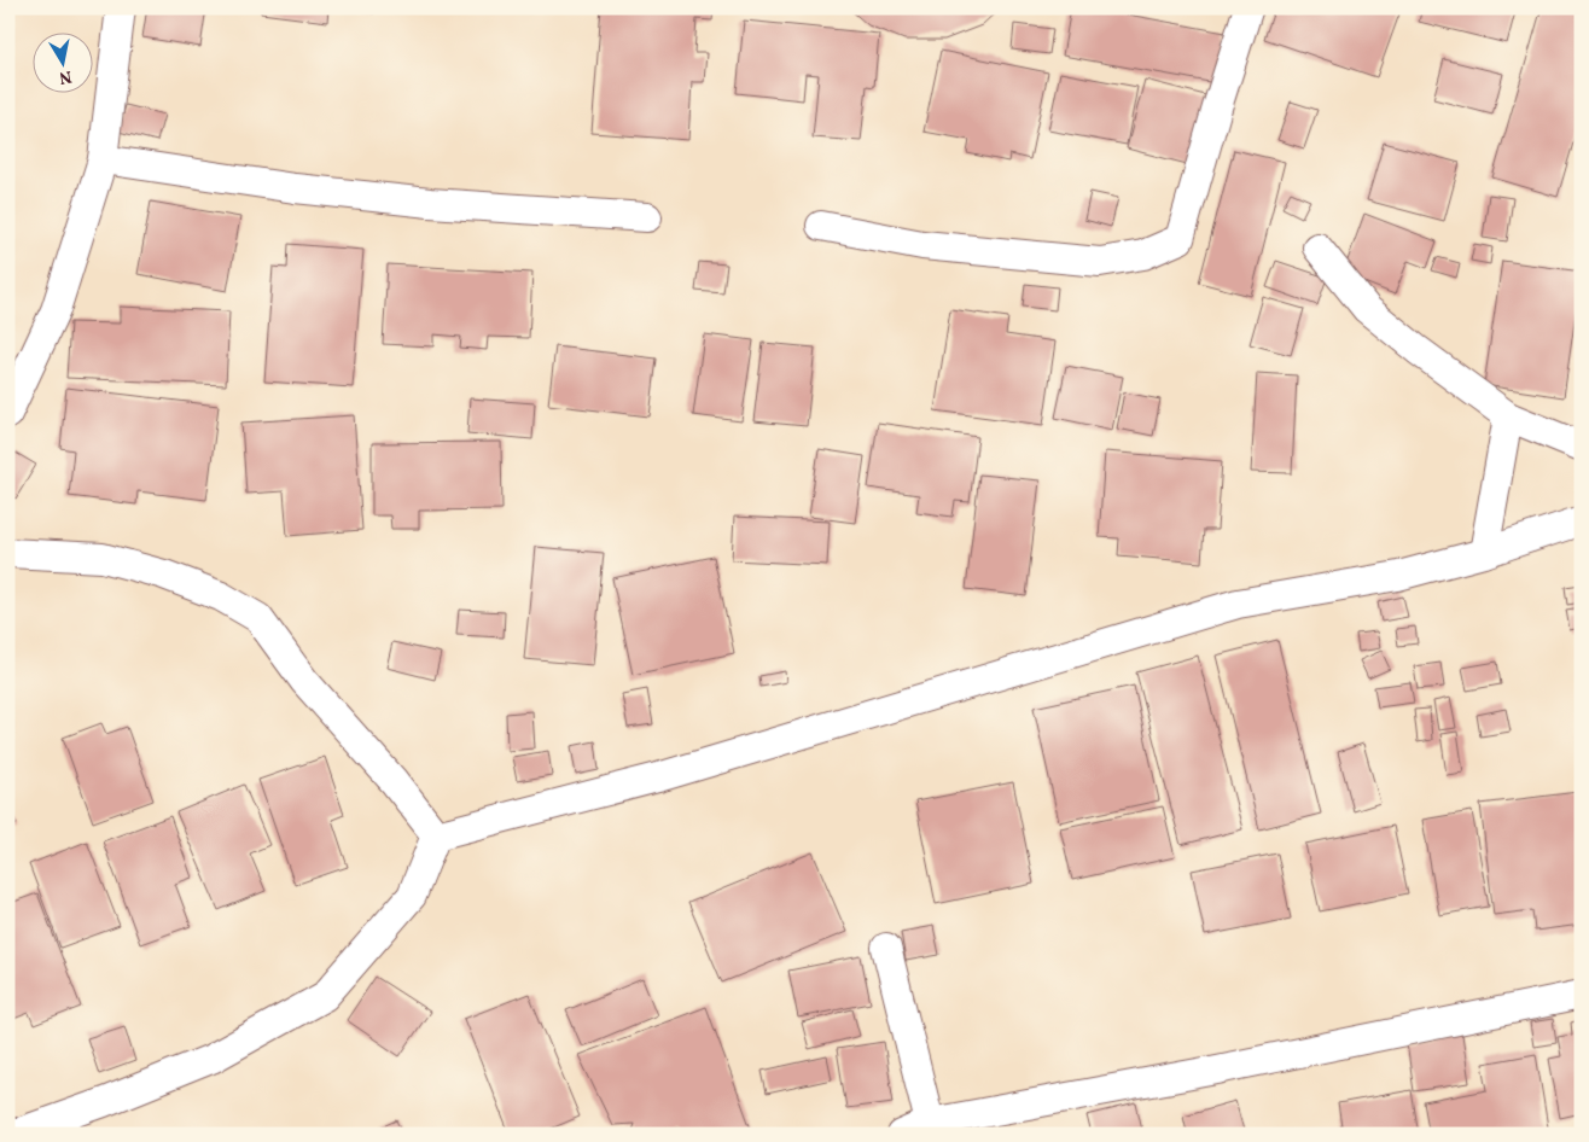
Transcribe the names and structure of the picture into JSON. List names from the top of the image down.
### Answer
{
  "north": "bottom"
}
